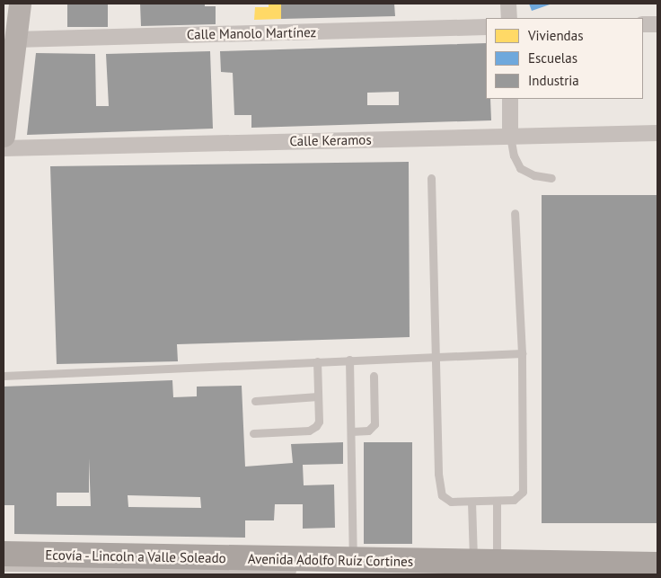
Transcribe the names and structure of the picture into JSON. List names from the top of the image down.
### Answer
{
  "streets": {
    "main road": ["Avenida Adolfo Ruíz Cortines"],
    "street": ["Calle Manolo Martínez", "Calle Keramos"],
    "lane": ["Ecovía - Lincoln a Valle Soleado"]
  },
  "legend": ["Viviendas", "Escuelas", "Industria"]
}
